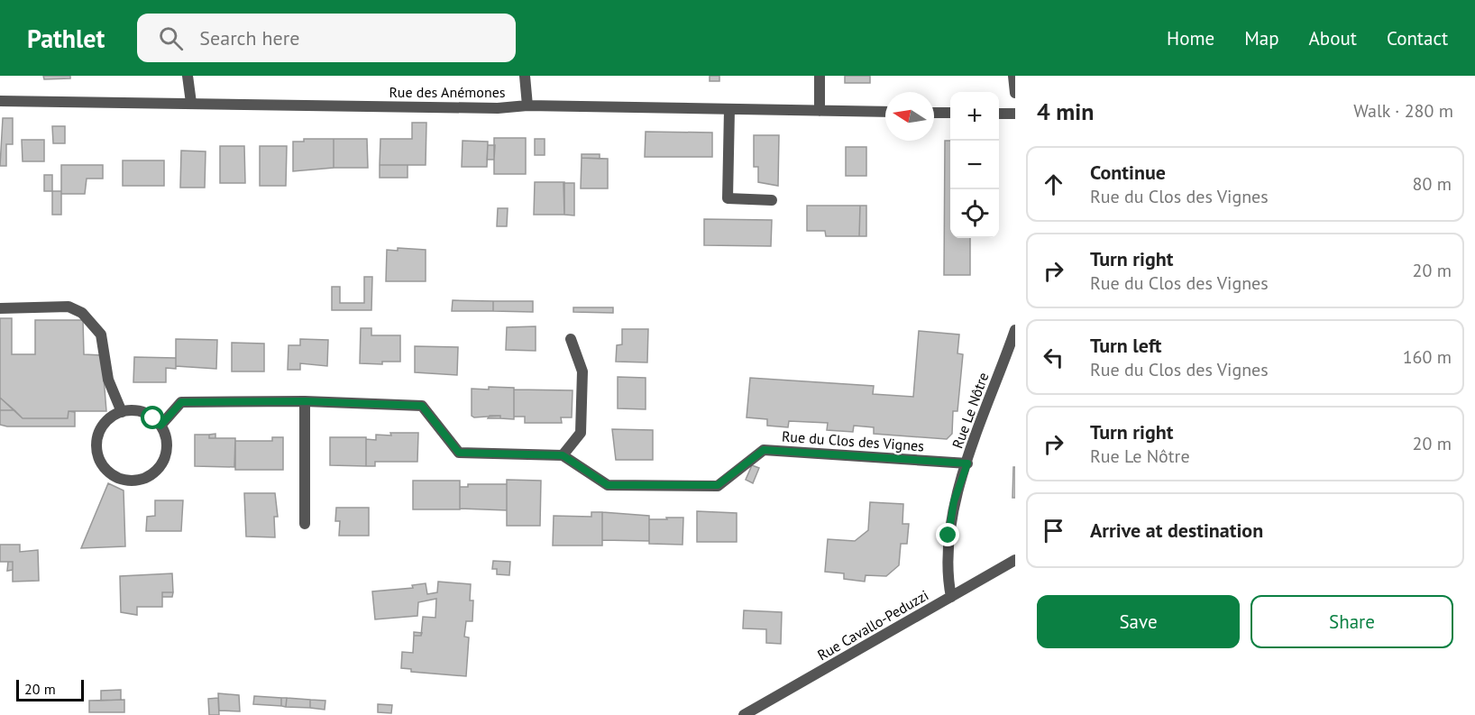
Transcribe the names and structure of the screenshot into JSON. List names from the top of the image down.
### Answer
{
  "streets": {
    "street": [
      "Rue des Anémones",
      "Rue Le Nôtre",
      "Rue du Clos des Vignes",
      "Rue Cavallo-Peduzzi"
    ]
  },
  "crossings": [
    ["Rue Le Nôtre", "Rue du Clos des Vignes"],
    ["Rue Le Nôtre", "Rue Cavallo-Peduzzi"]
  ],
  "scale_bar": "20 m",
  "north": "left",
  "page": {
    "header": "Pathlet",
    "search": "Search here",
    "nav": [
      "Home",
      "Map",
      "About",
      "Contact"
    ],
    "heading": ["4 min", "Walk · 280 m"],
    "map_buttons": ["+", "−"],
    "list": [
      ["Continue", "Rue du Clos des Vignes", "80 m"],
      ["Turn right", "Rue du Clos des Vignes", "20 m"],
      ["Turn left", "Rue du Clos des Vignes", "160 m"],
      ["Turn right", "Rue Le Nôtre", "20 m"],
      "Arrive at destination"
    ],
    "buttons": ["Save", "Share"],
    "scale": "20 m"
  }
}
